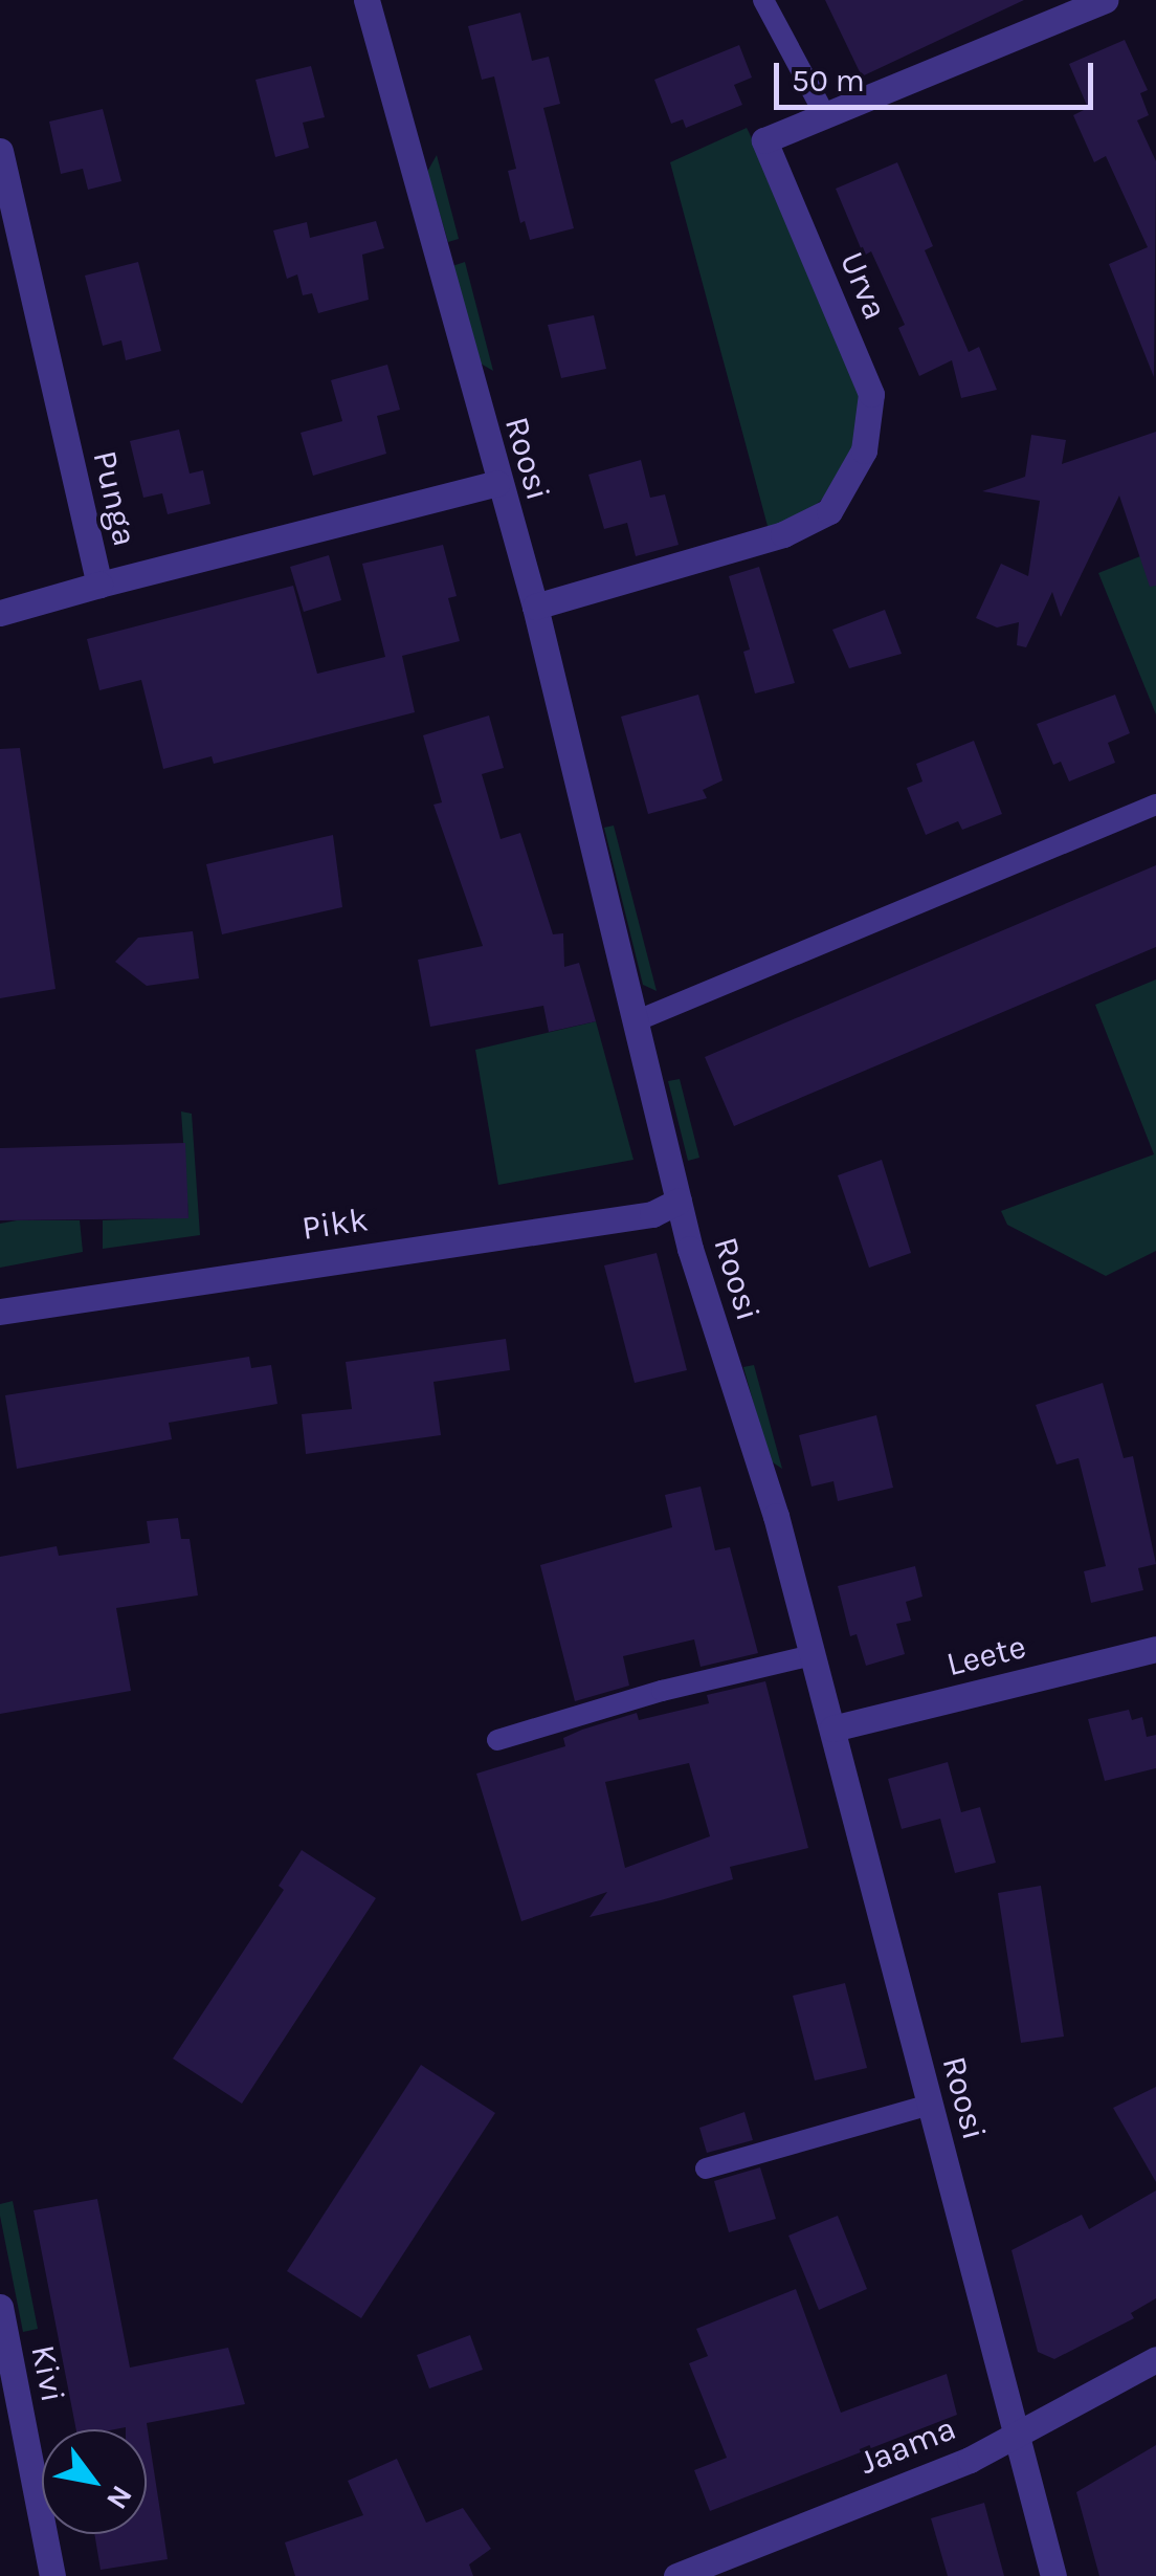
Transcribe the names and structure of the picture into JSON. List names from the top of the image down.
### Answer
{
  "streets": {
    "street": [
      "Urva",
      "Roosi",
      "Punga",
      "Pikk",
      "Leete",
      "Kivi",
      "Jaama"
    ]
  },
  "crossings": [
    ["Urva", "Roosi"],
    ["Roosi", "Punga"],
    ["Roosi", "Pikk"],
    ["Roosi", "Leete"],
    ["Roosi", "Jaama"]
  ],
  "scale_bar": "50 m",
  "north": "bottom right"
}
